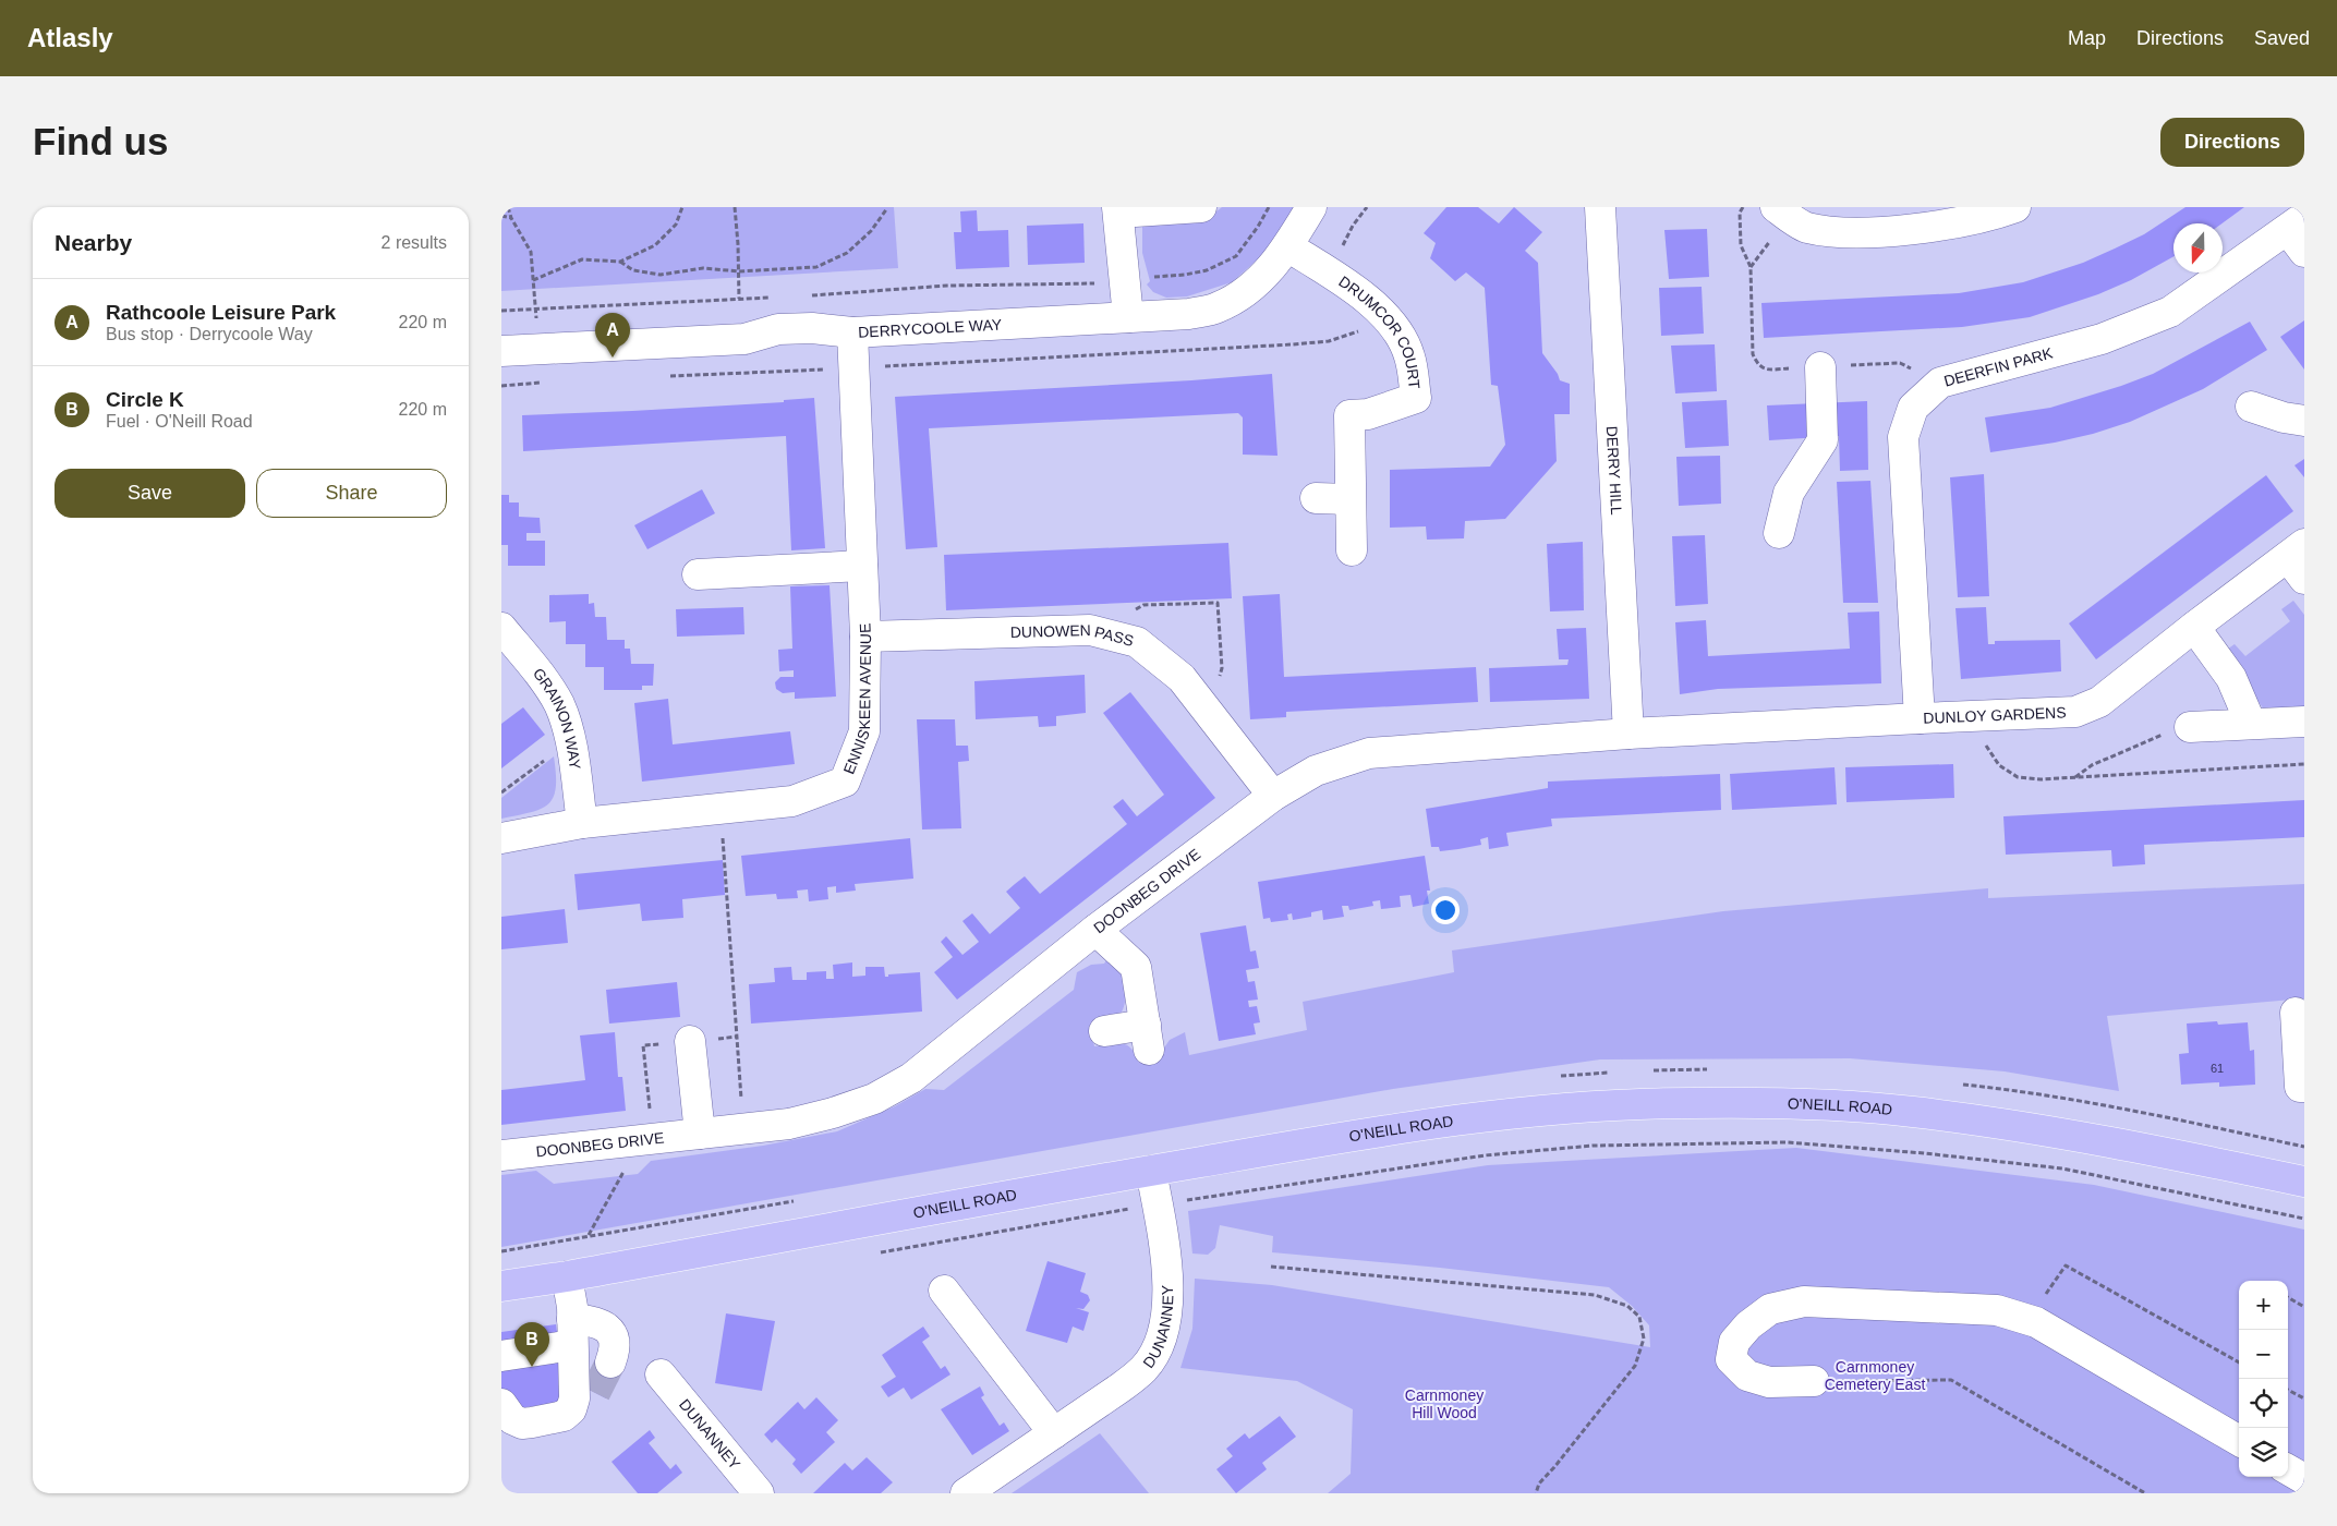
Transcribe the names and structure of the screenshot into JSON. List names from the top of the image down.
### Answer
{
  "streets": {
    "main road": ["O'NEILL ROAD"],
    "street": [
      "DERRYCOOLE WAY",
      "DRUMCOR COURT",
      "DEERFIN PARK",
      "DERRY HILL",
      "DUNOWEN PASS",
      "ENNISKEEN AVENUE",
      "DUNLOY GARDENS",
      "GRAINON WAY",
      "DOONBEG DRIVE",
      "DUNANNEY"
    ]
  },
  "crossings": [
    ["DERRYCOOLE WAY", "DRUMCOR COURT"],
    ["DERRYCOOLE WAY", "ENNISKEEN AVENUE"],
    ["DEERFIN PARK", "DUNLOY GARDENS"],
    ["DERRY HILL", "DUNLOY GARDENS"],
    ["DERRY HILL", "DOONBEG DRIVE"],
    ["DUNOWEN PASS", "ENNISKEEN AVENUE"],
    ["DUNOWEN PASS", "DOONBEG DRIVE"],
    ["ENNISKEEN AVENUE", "GRAINON WAY"],
    ["DUNLOY GARDENS", "DOONBEG DRIVE"],
    ["O'NEILL ROAD", "DUNANNEY"]
  ],
  "parks": ["Carnmoney Cemetery East", "Carnmoney Hill Wood"],
  "house_numbers": ["61"],
  "north": "bottom",
  "page": {
    "header": "Atlasly",
    "nav": ["Map", "Directions", "Saved"],
    "buttons": [
      "Directions",
      ["Save", "Share"]
    ],
    "title": "Find us",
    "heading": ["Nearby", "2 results"],
    "list": [
      {
        "mark": "A",
        "name": "Rathcoole Leisure Park",
        "note": "Bus stop · Derrycoole Way",
        "value": "220 m"
      },
      {
        "mark": "B",
        "name": "Circle K",
        "note": "Fuel · O'Neill Road",
        "value": "220 m"
      }
    ],
    "pins": ["A", "B"],
    "map_buttons": ["+", "−"]
  }
}
